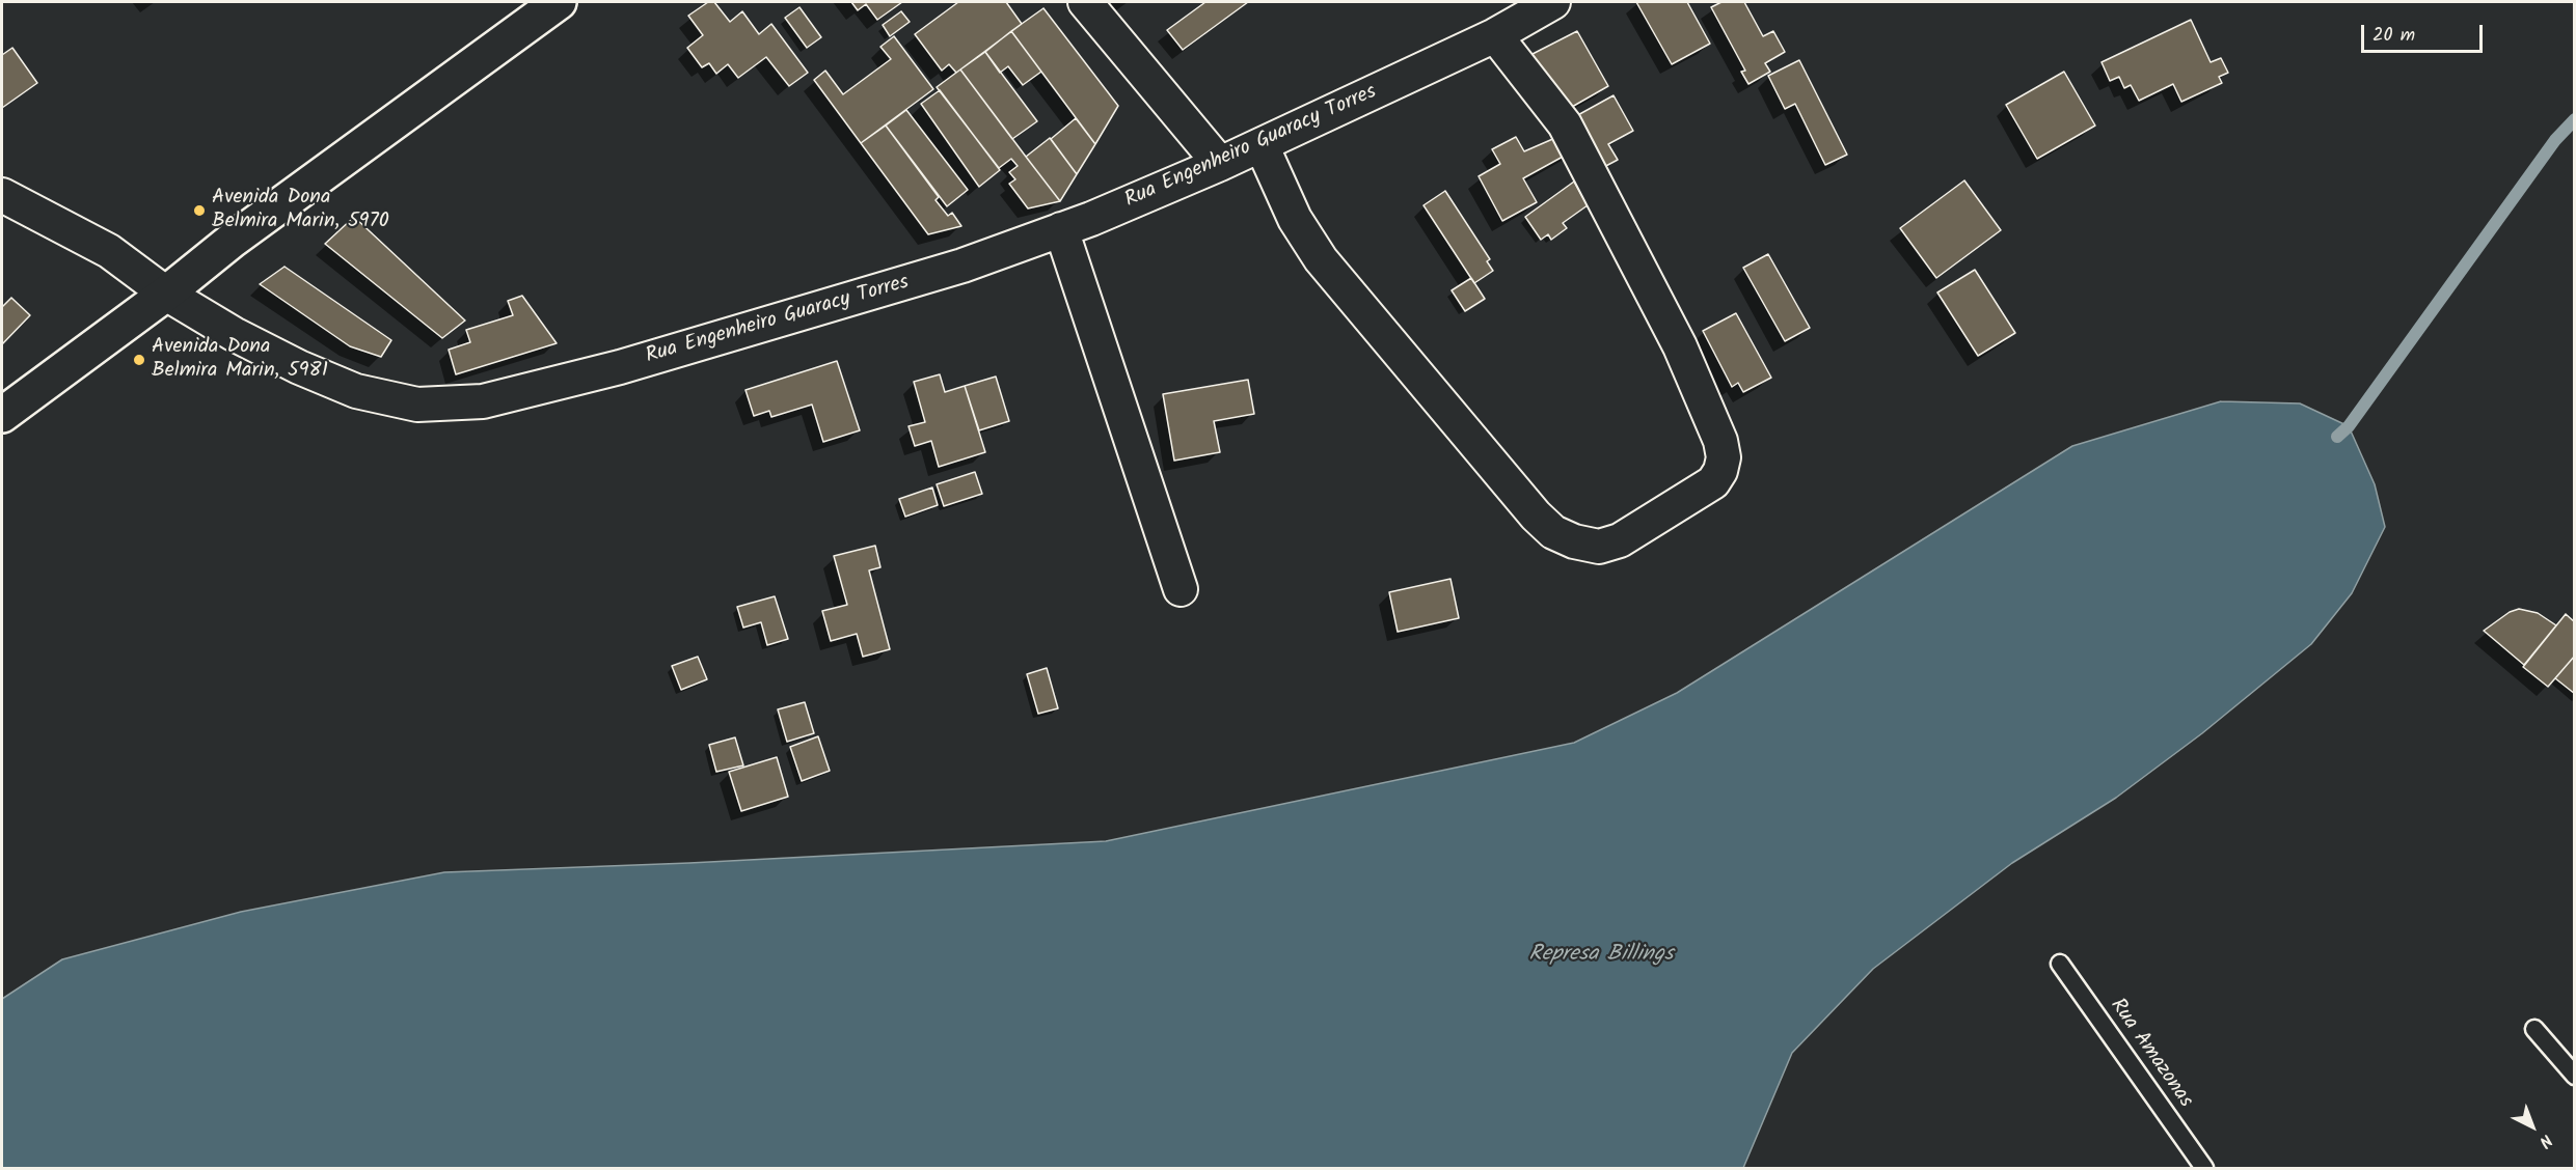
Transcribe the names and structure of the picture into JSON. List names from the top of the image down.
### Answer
{
  "streets": {
    "street": ["Rua Engenheiro Guaracy Torres"],
    "lane": ["Rua Amazonas"]
  },
  "water": ["Represa Billings"],
  "places": ["Avenida Dona Belmira Marin, 5970", "Avenida Dona Belmira Marin, 5981"],
  "scale_bar": "20 m",
  "north": "bottom right"
}
